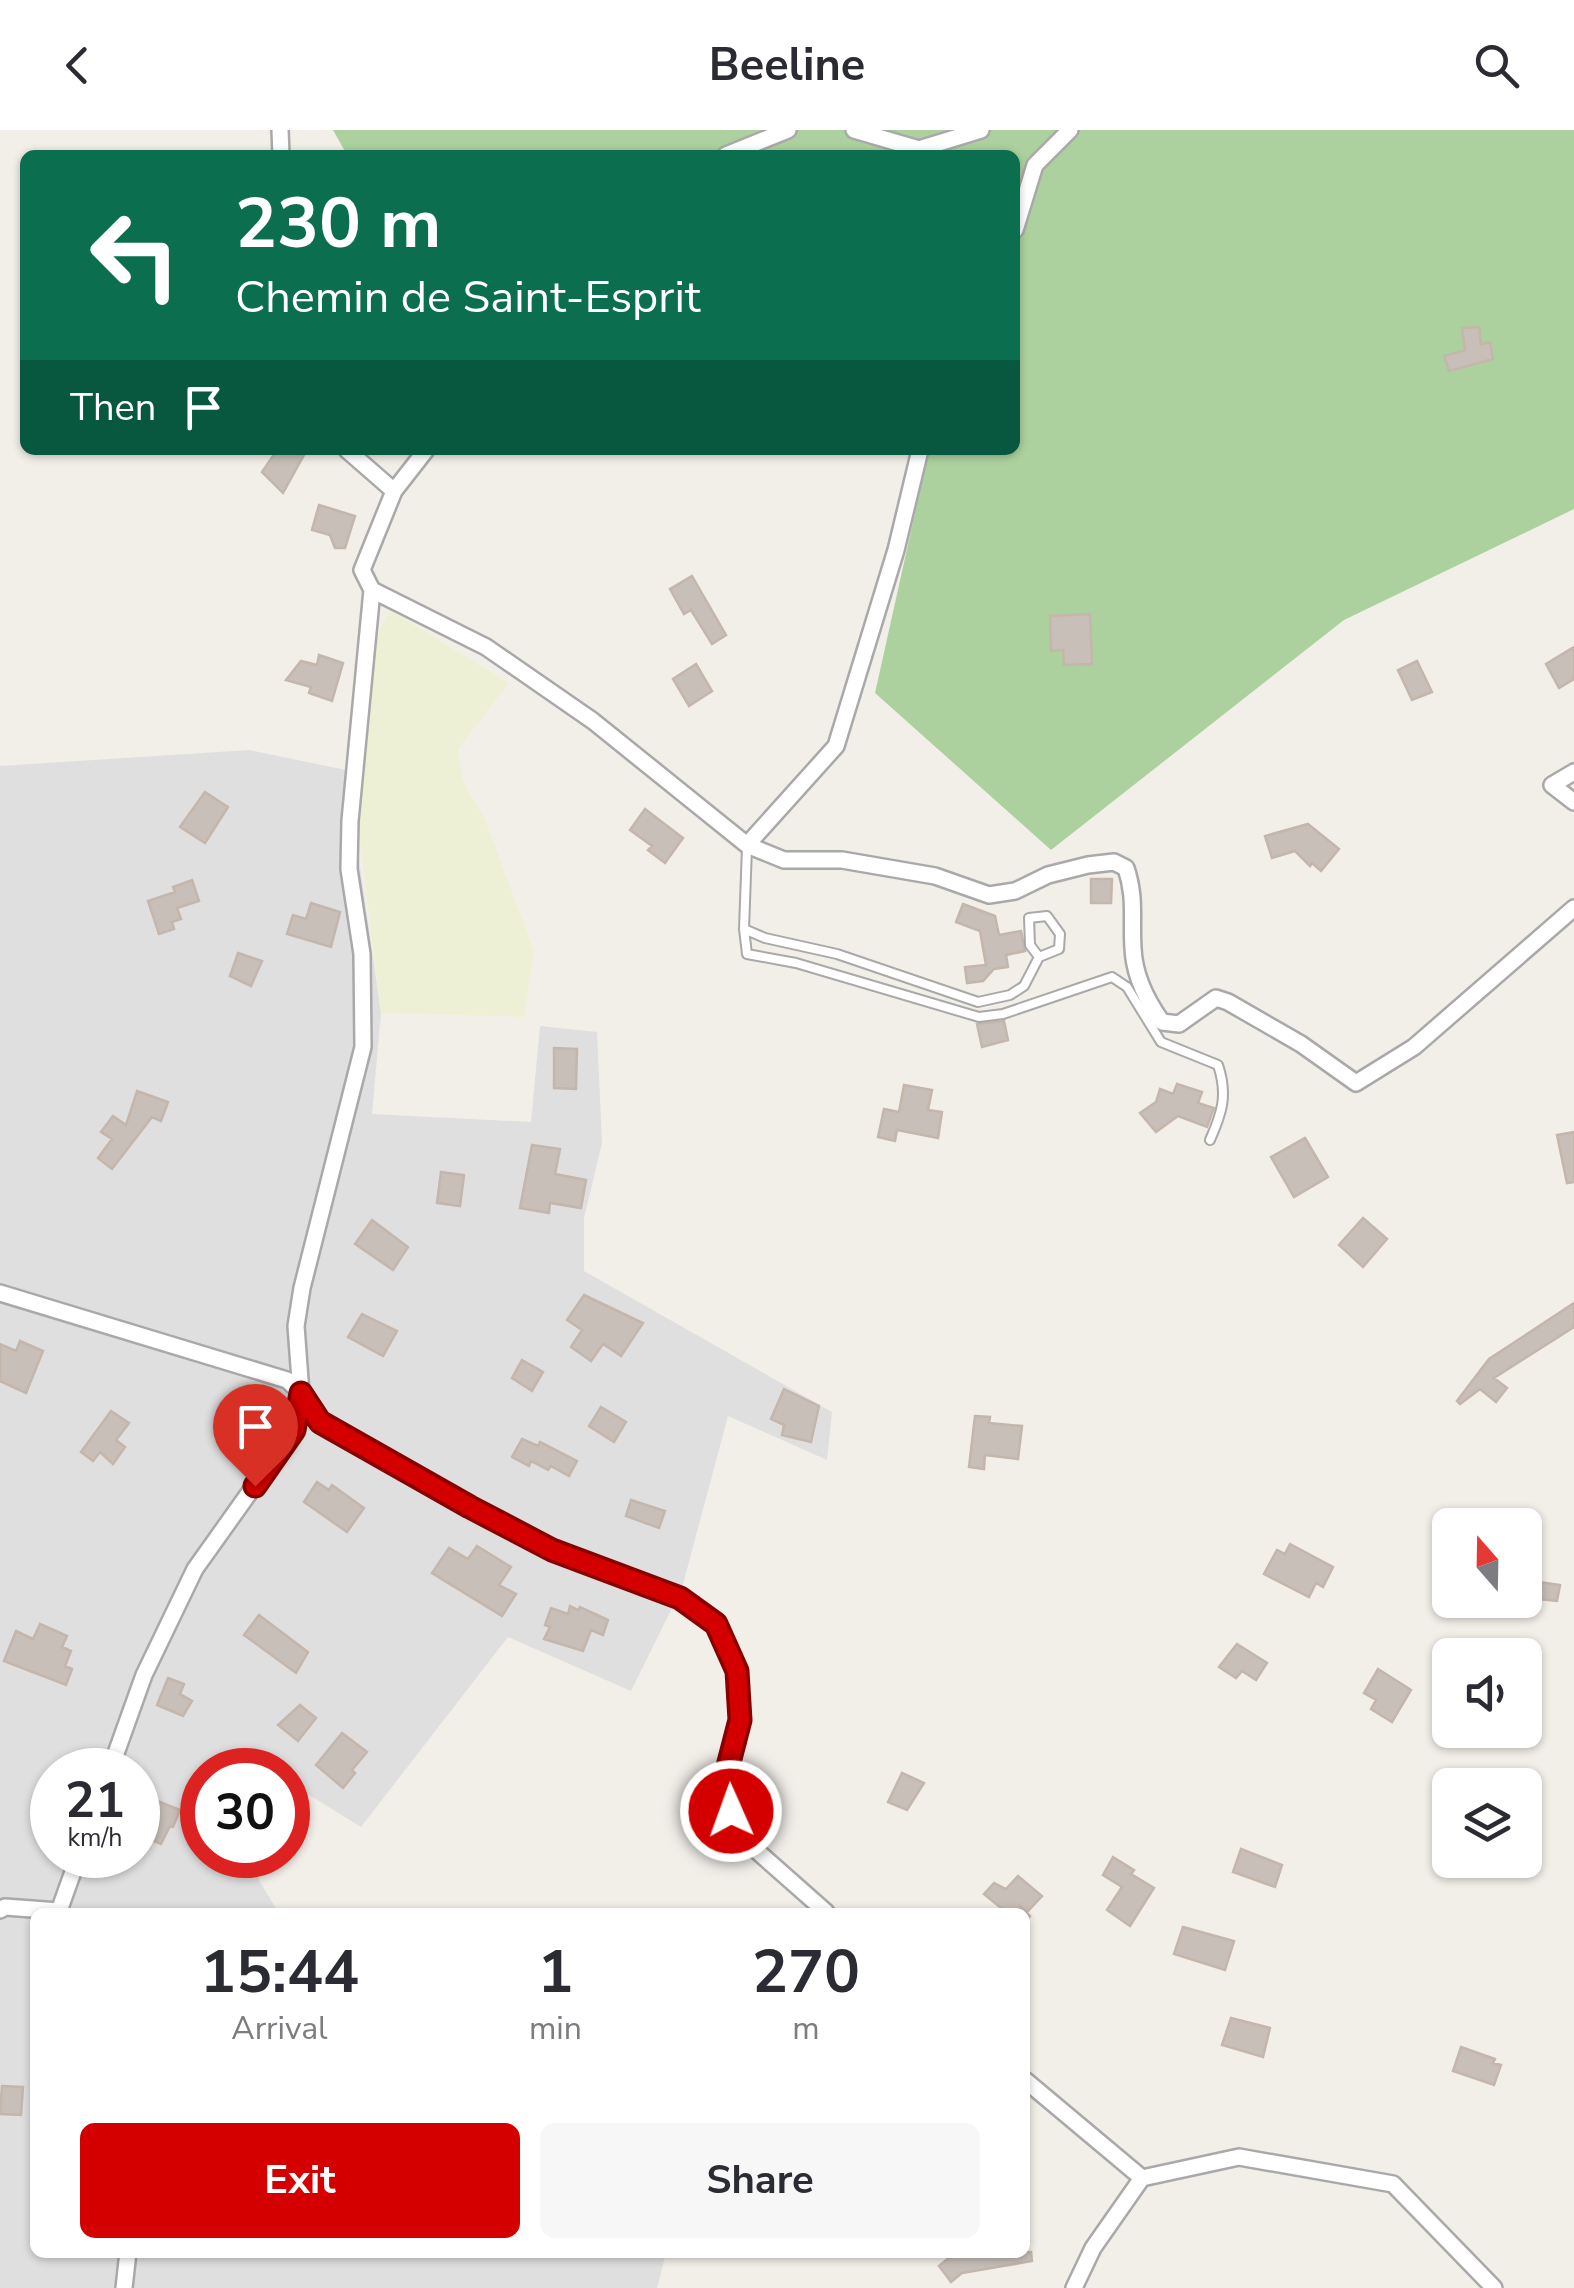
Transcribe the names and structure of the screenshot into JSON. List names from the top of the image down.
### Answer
{
  "north": "top",
  "page": {
    "header": "Beeline",
    "turn": ["230 m", "Chemin de Saint-Esprit"],
    "then": "Then",
    "speed": "21 km/h",
    "limit": "30",
    "eta": [
      "15:44",
      "Arrival",
      "1",
      "min",
      "270",
      "m"
    ],
    "buttons": ["Exit", "Share"]
  }
}
